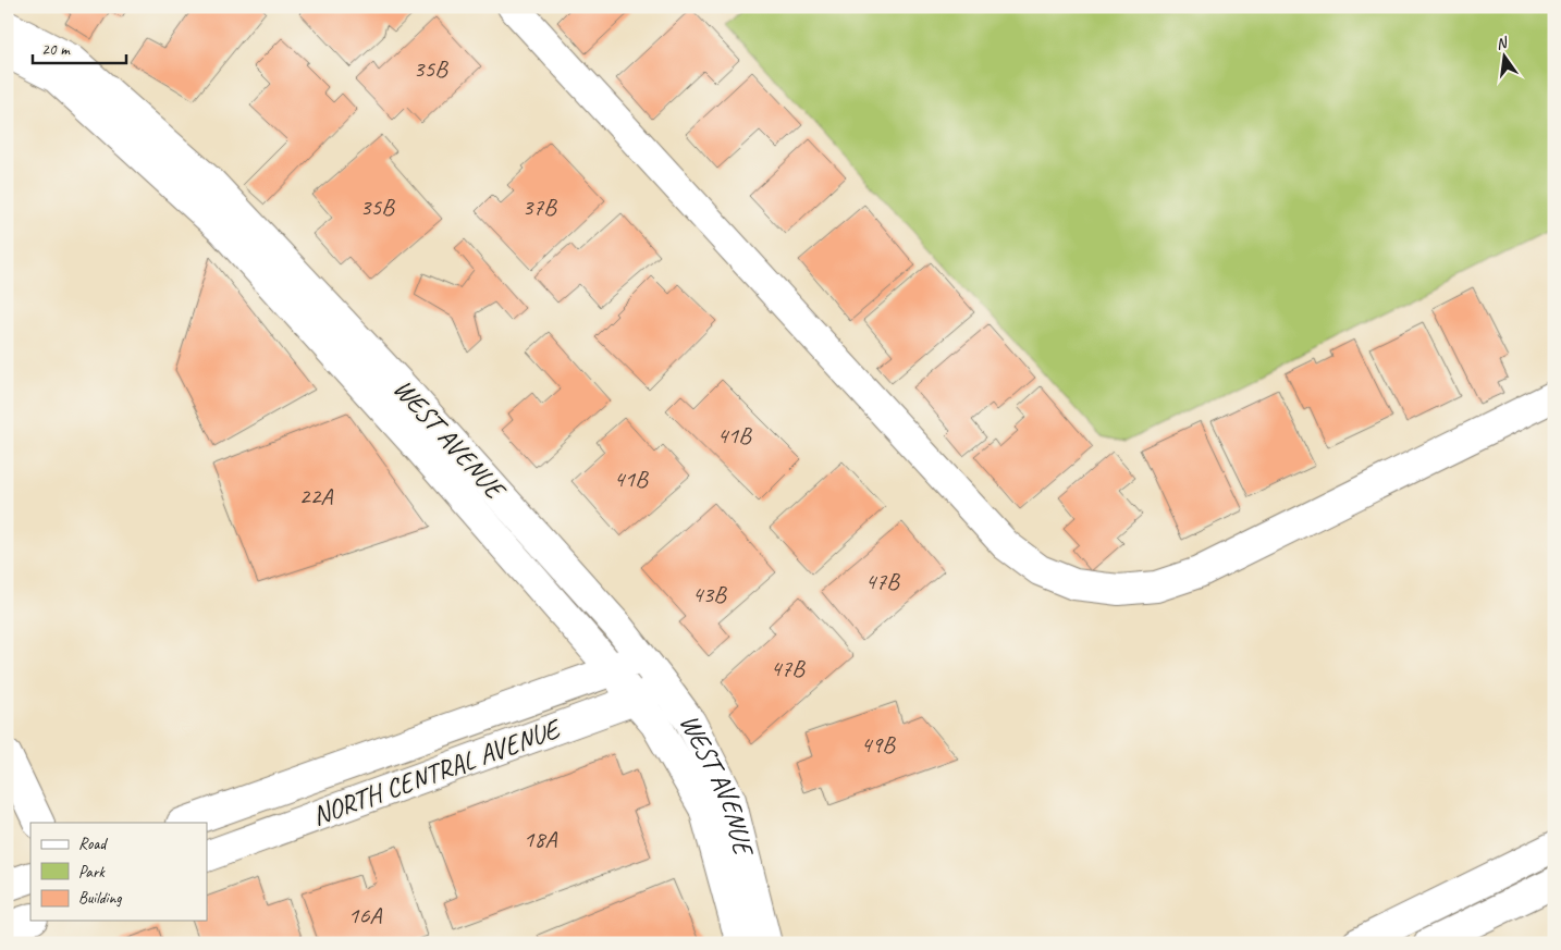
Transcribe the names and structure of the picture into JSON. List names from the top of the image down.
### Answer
{
  "streets": {
    "street": ["WEST AVENUE", "NORTH CENTRAL AVENUE"]
  },
  "crossings": [
    ["WEST AVENUE", "NORTH CENTRAL AVENUE"]
  ],
  "house_numbers": [
    "35B",
    "35B",
    "37B",
    "41B",
    "41B",
    "22A",
    "47B",
    "43B",
    "47B",
    "49B",
    "18A",
    "16A"
  ],
  "legend": ["Road", "Park", "Building"],
  "scale_bar": "20 m",
  "north": "top"
}
